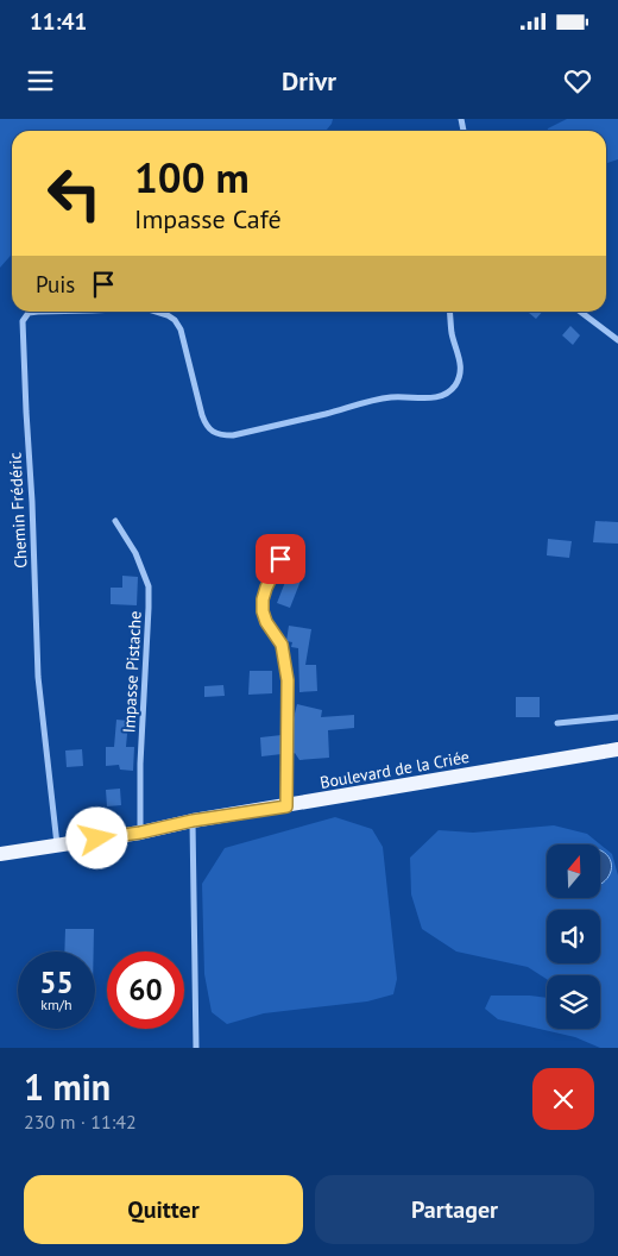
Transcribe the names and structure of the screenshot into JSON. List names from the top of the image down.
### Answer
{
  "streets": {
    "main road": ["Boulevard de la Criée"],
    "street": ["Chemin Frédéric", "Impasse Pistache"]
  },
  "crossings": [
    ["Chemin Frédéric", "Boulevard de la Criée"],
    ["Impasse Pistache", "Boulevard de la Criée"]
  ],
  "north": "top",
  "page": {
    "status": "11:41",
    "header": "Drivr",
    "turn": ["100 m", "Impasse Café"],
    "then": "Puis",
    "speed": "55 km/h",
    "limit": "60",
    "heading": ["1 min", "230 m · 11:42"],
    "buttons": ["Quitter", "Partager"]
  }
}
